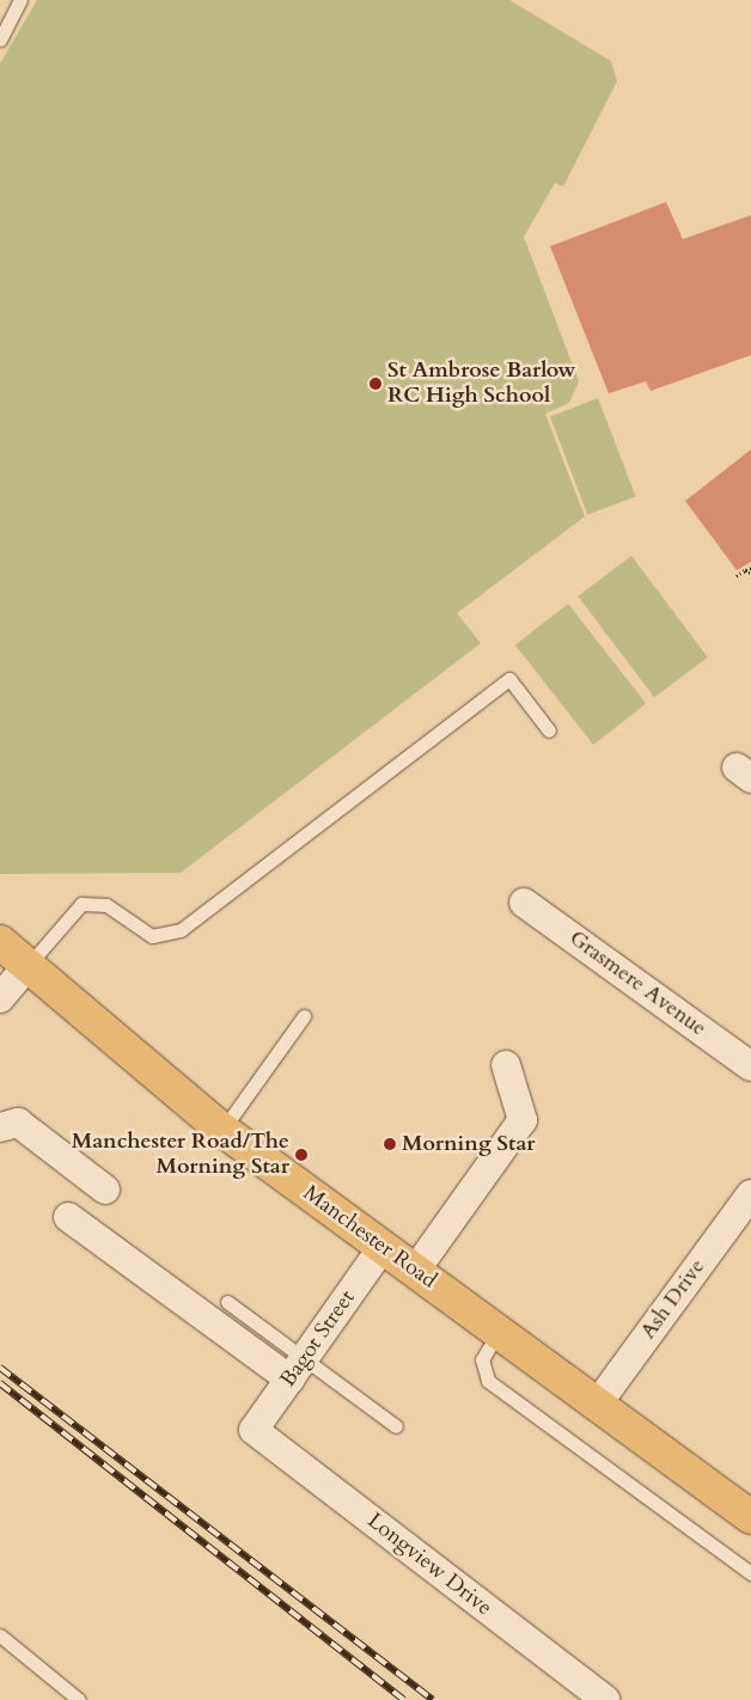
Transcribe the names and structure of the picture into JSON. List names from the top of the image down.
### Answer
{
  "streets": {
    "main road": ["Manchester Road"],
    "street": [
      "Grasmere Avenue",
      "Ash Drive",
      "Bagot Street",
      "Longview Drive"
    ]
  },
  "crossings": [
    ["Manchester Road", "Ash Drive"],
    ["Manchester Road", "Bagot Street"],
    ["Bagot Street", "Longview Drive"]
  ],
  "places": ["St Ambrose Barlow RC High School", "Morning Star", "Manchester Road/The Morning Star"]
}
